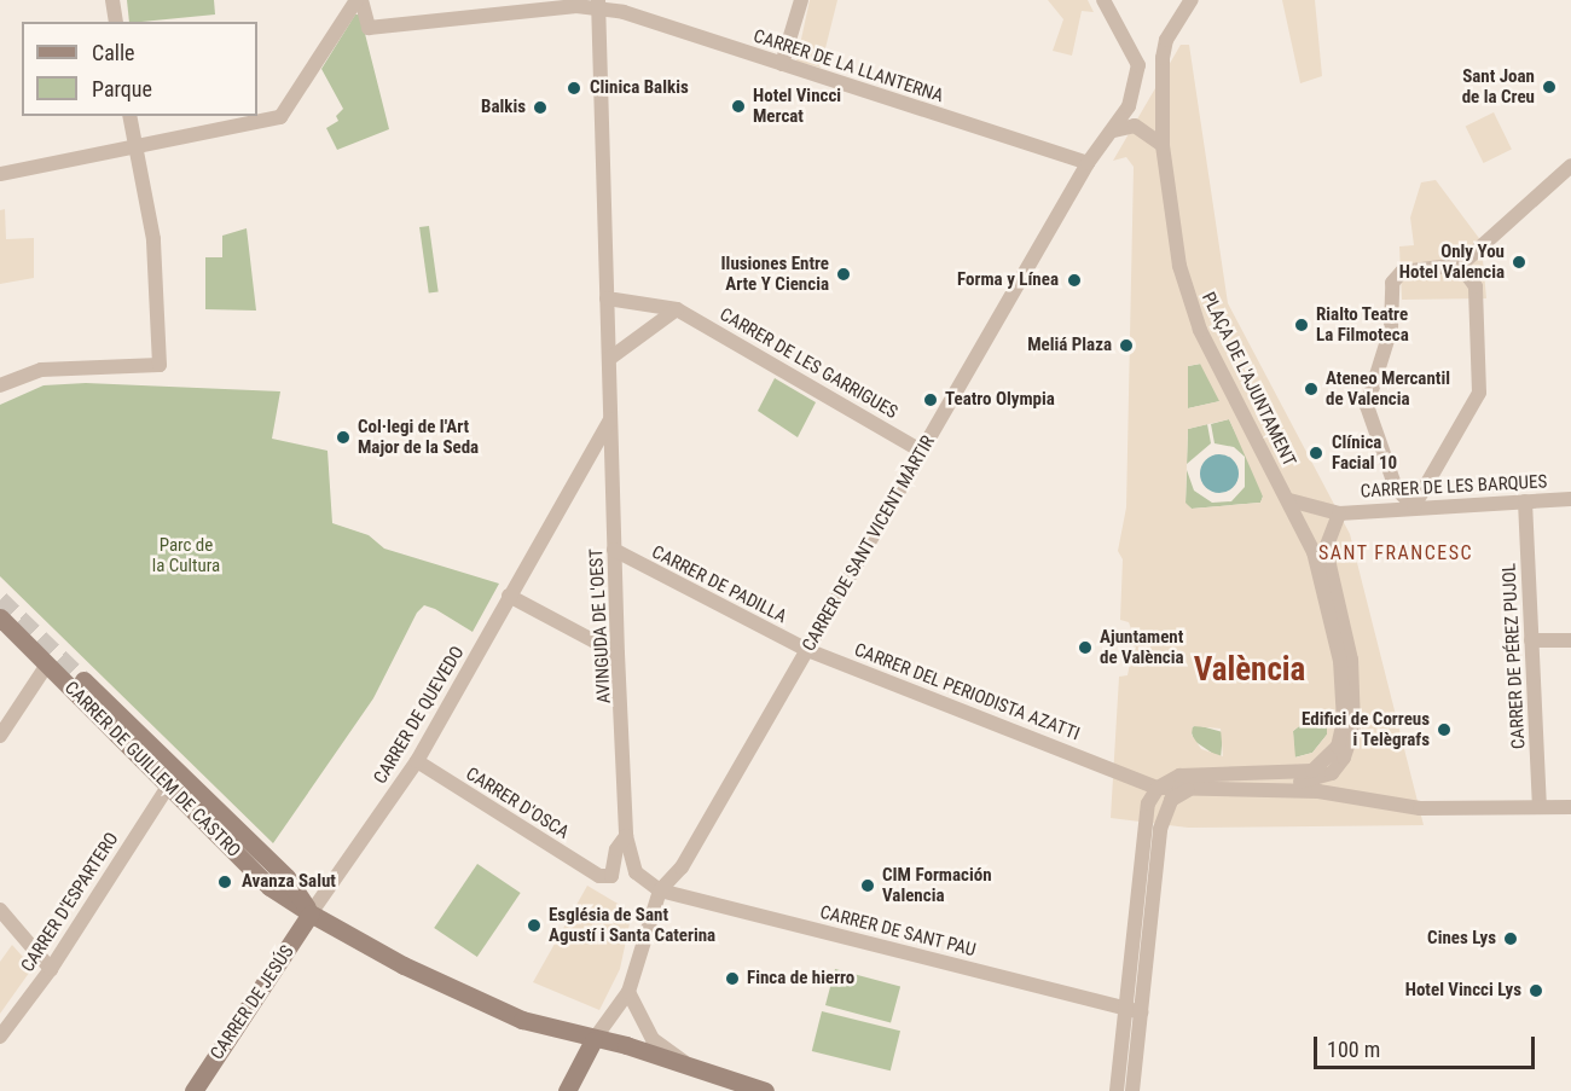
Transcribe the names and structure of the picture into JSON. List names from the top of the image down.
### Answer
{
  "streets": {
    "main road": ["CARRER DE GUILLEM DE CASTRO", "CARRER DE JESÚS"],
    "street": [
      "CARRER DE LA LLANTERNA",
      "CARRER DE LES GARRIGUES",
      "PLAÇA DE L'AJUNTAMENT",
      "CARRER DE LES BARQUES",
      "CARRER DE SANT VICENT MÀRTIR",
      "CARRER DE PADILLA",
      "AVINGUDA DE L'OEST",
      "CARRER DE PÉREZ PUJOL",
      "CARRER DEL PERIODISTA AZATTI",
      "CARRER DE QUEVEDO",
      "CARRER D'OSCA",
      "CARRER D'ESPARTERO",
      "CARRER DE SANT PAU"
    ]
  },
  "crossings": [
    ["CARRER DE LA LLANTERNA", "CARRER DE SANT VICENT MÀRTIR"],
    ["CARRER DE LA LLANTERNA", "AVINGUDA DE L'OEST"],
    ["CARRER DE LES GARRIGUES", "CARRER DE SANT VICENT MÀRTIR"],
    ["CARRER DE LES GARRIGUES", "AVINGUDA DE L'OEST"],
    ["PLAÇA DE L'AJUNTAMENT", "CARRER DEL PERIODISTA AZATTI"],
    ["CARRER DE LES BARQUES", "CARRER DE PÉREZ PUJOL"],
    ["CARRER DE SANT VICENT MÀRTIR", "CARRER DE PADILLA"],
    ["CARRER DE SANT VICENT MÀRTIR", "AVINGUDA DE L'OEST"],
    ["CARRER DE SANT VICENT MÀRTIR", "CARRER DEL PERIODISTA AZATTI"],
    ["CARRER DE SANT VICENT MÀRTIR", "CARRER DE SANT PAU"],
    ["CARRER DE PADILLA", "AVINGUDA DE L'OEST"],
    ["CARRER DE PADILLA", "CARRER DEL PERIODISTA AZATTI"],
    ["AVINGUDA DE L'OEST", "CARRER DE QUEVEDO"],
    ["AVINGUDA DE L'OEST", "CARRER D'OSCA"],
    ["AVINGUDA DE L'OEST", "CARRER DE SANT PAU"],
    ["CARRER DE QUEVEDO", "CARRER DE GUILLEM DE CASTRO"],
    ["CARRER DE QUEVEDO", "CARRER D'OSCA"],
    ["CARRER DE QUEVEDO", "CARRER DE JESÚS"],
    ["CARRER DE GUILLEM DE CASTRO", "CARRER D'ESPARTERO"],
    ["CARRER DE GUILLEM DE CASTRO", "CARRER DE JESÚS"]
  ],
  "districts": ["SANT FRANCESC", "València"],
  "parks": ["Parc de la Cultura"],
  "places": [
    "Sant Joan de la Creu",
    "Clinica Balkis",
    "Hotel Vincci Mercat",
    "Balkis",
    "Only You Hotel Valencia",
    "Ilusiones Entre Arte Y Ciencia",
    "Forma y Línea",
    "Rialto Teatre La Filmoteca",
    "Meliá Plaza",
    "Ateneo Mercantil de Valencia",
    "Teatro Olympia",
    "Col·legi de l'Art Major de la Seda",
    "Clínica Facial 10",
    "Ajuntament de València",
    "Edifici de Correus i Telègrafs",
    "Avanza Salut",
    "CIM Formación Valencia",
    "Església de Sant Agustí i Santa Caterina",
    "Cines Lys",
    "Finca de hierro",
    "Hotel Vincci Lys"
  ],
  "legend": ["Calle", "Parque"],
  "scale_bar": "100 m"
}
